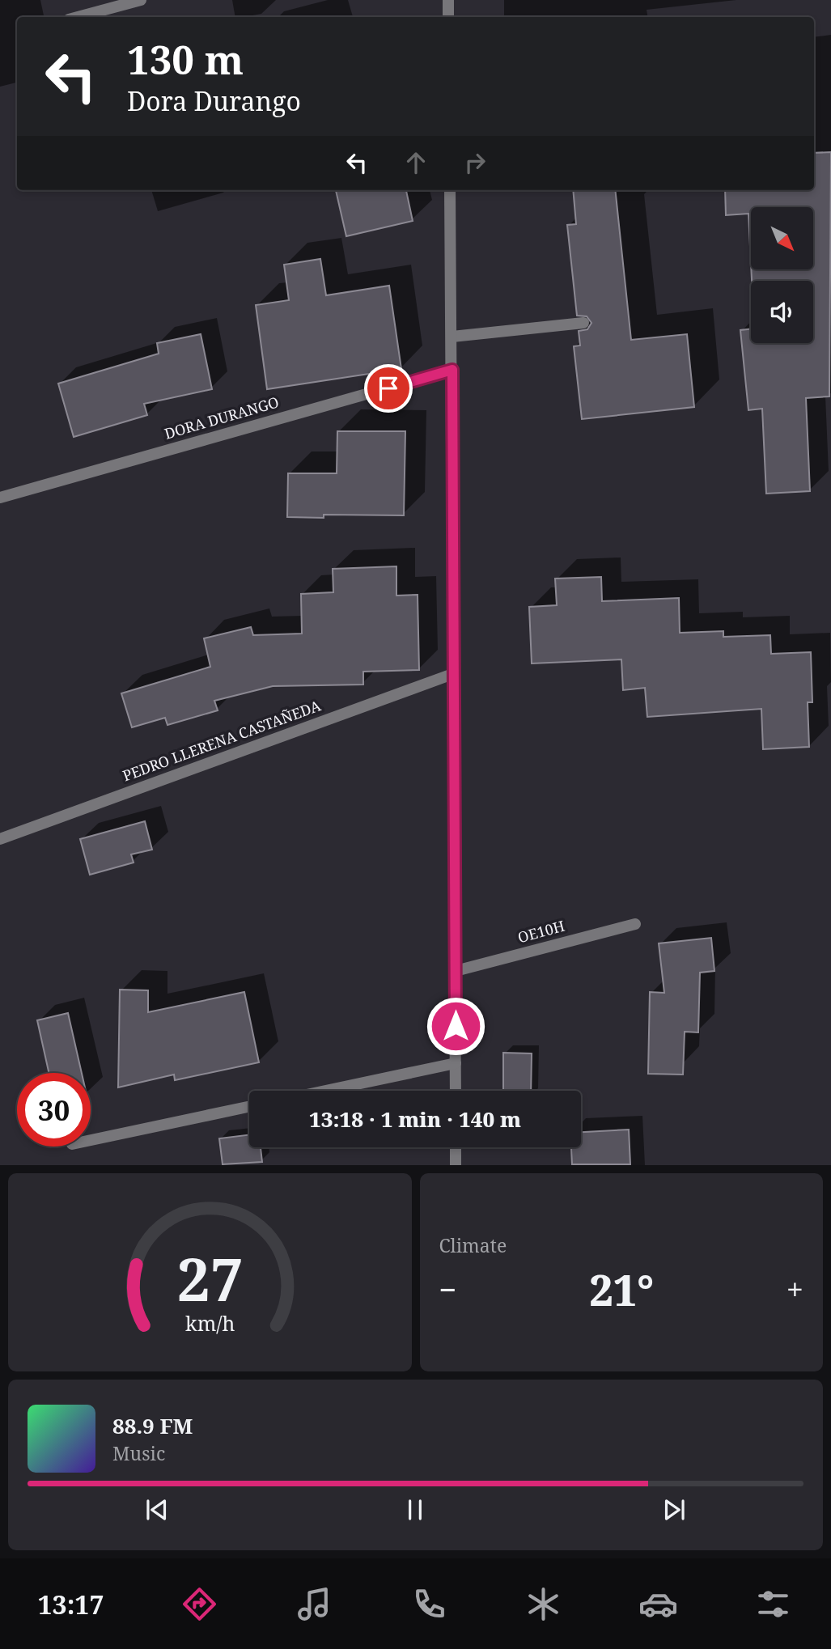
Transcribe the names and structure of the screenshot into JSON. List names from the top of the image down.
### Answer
{
  "streets": {
    "street": ["DORA DURANGO", "PEDRO LLERENA CASTAÑEDA", "OE10H"]
  },
  "north": "bottom right",
  "page": {
    "turn": ["130 m", "Dora Durango"],
    "limit": "30",
    "trip": "13:18 · 1 min · 140 m",
    "tile": "Climate",
    "heat": ["−", "21°", "+"],
    "song": ["88.9 FM", "Music"],
    "tabs": "13:17",
    "gauge": ["27", "km/h"]
  }
}
